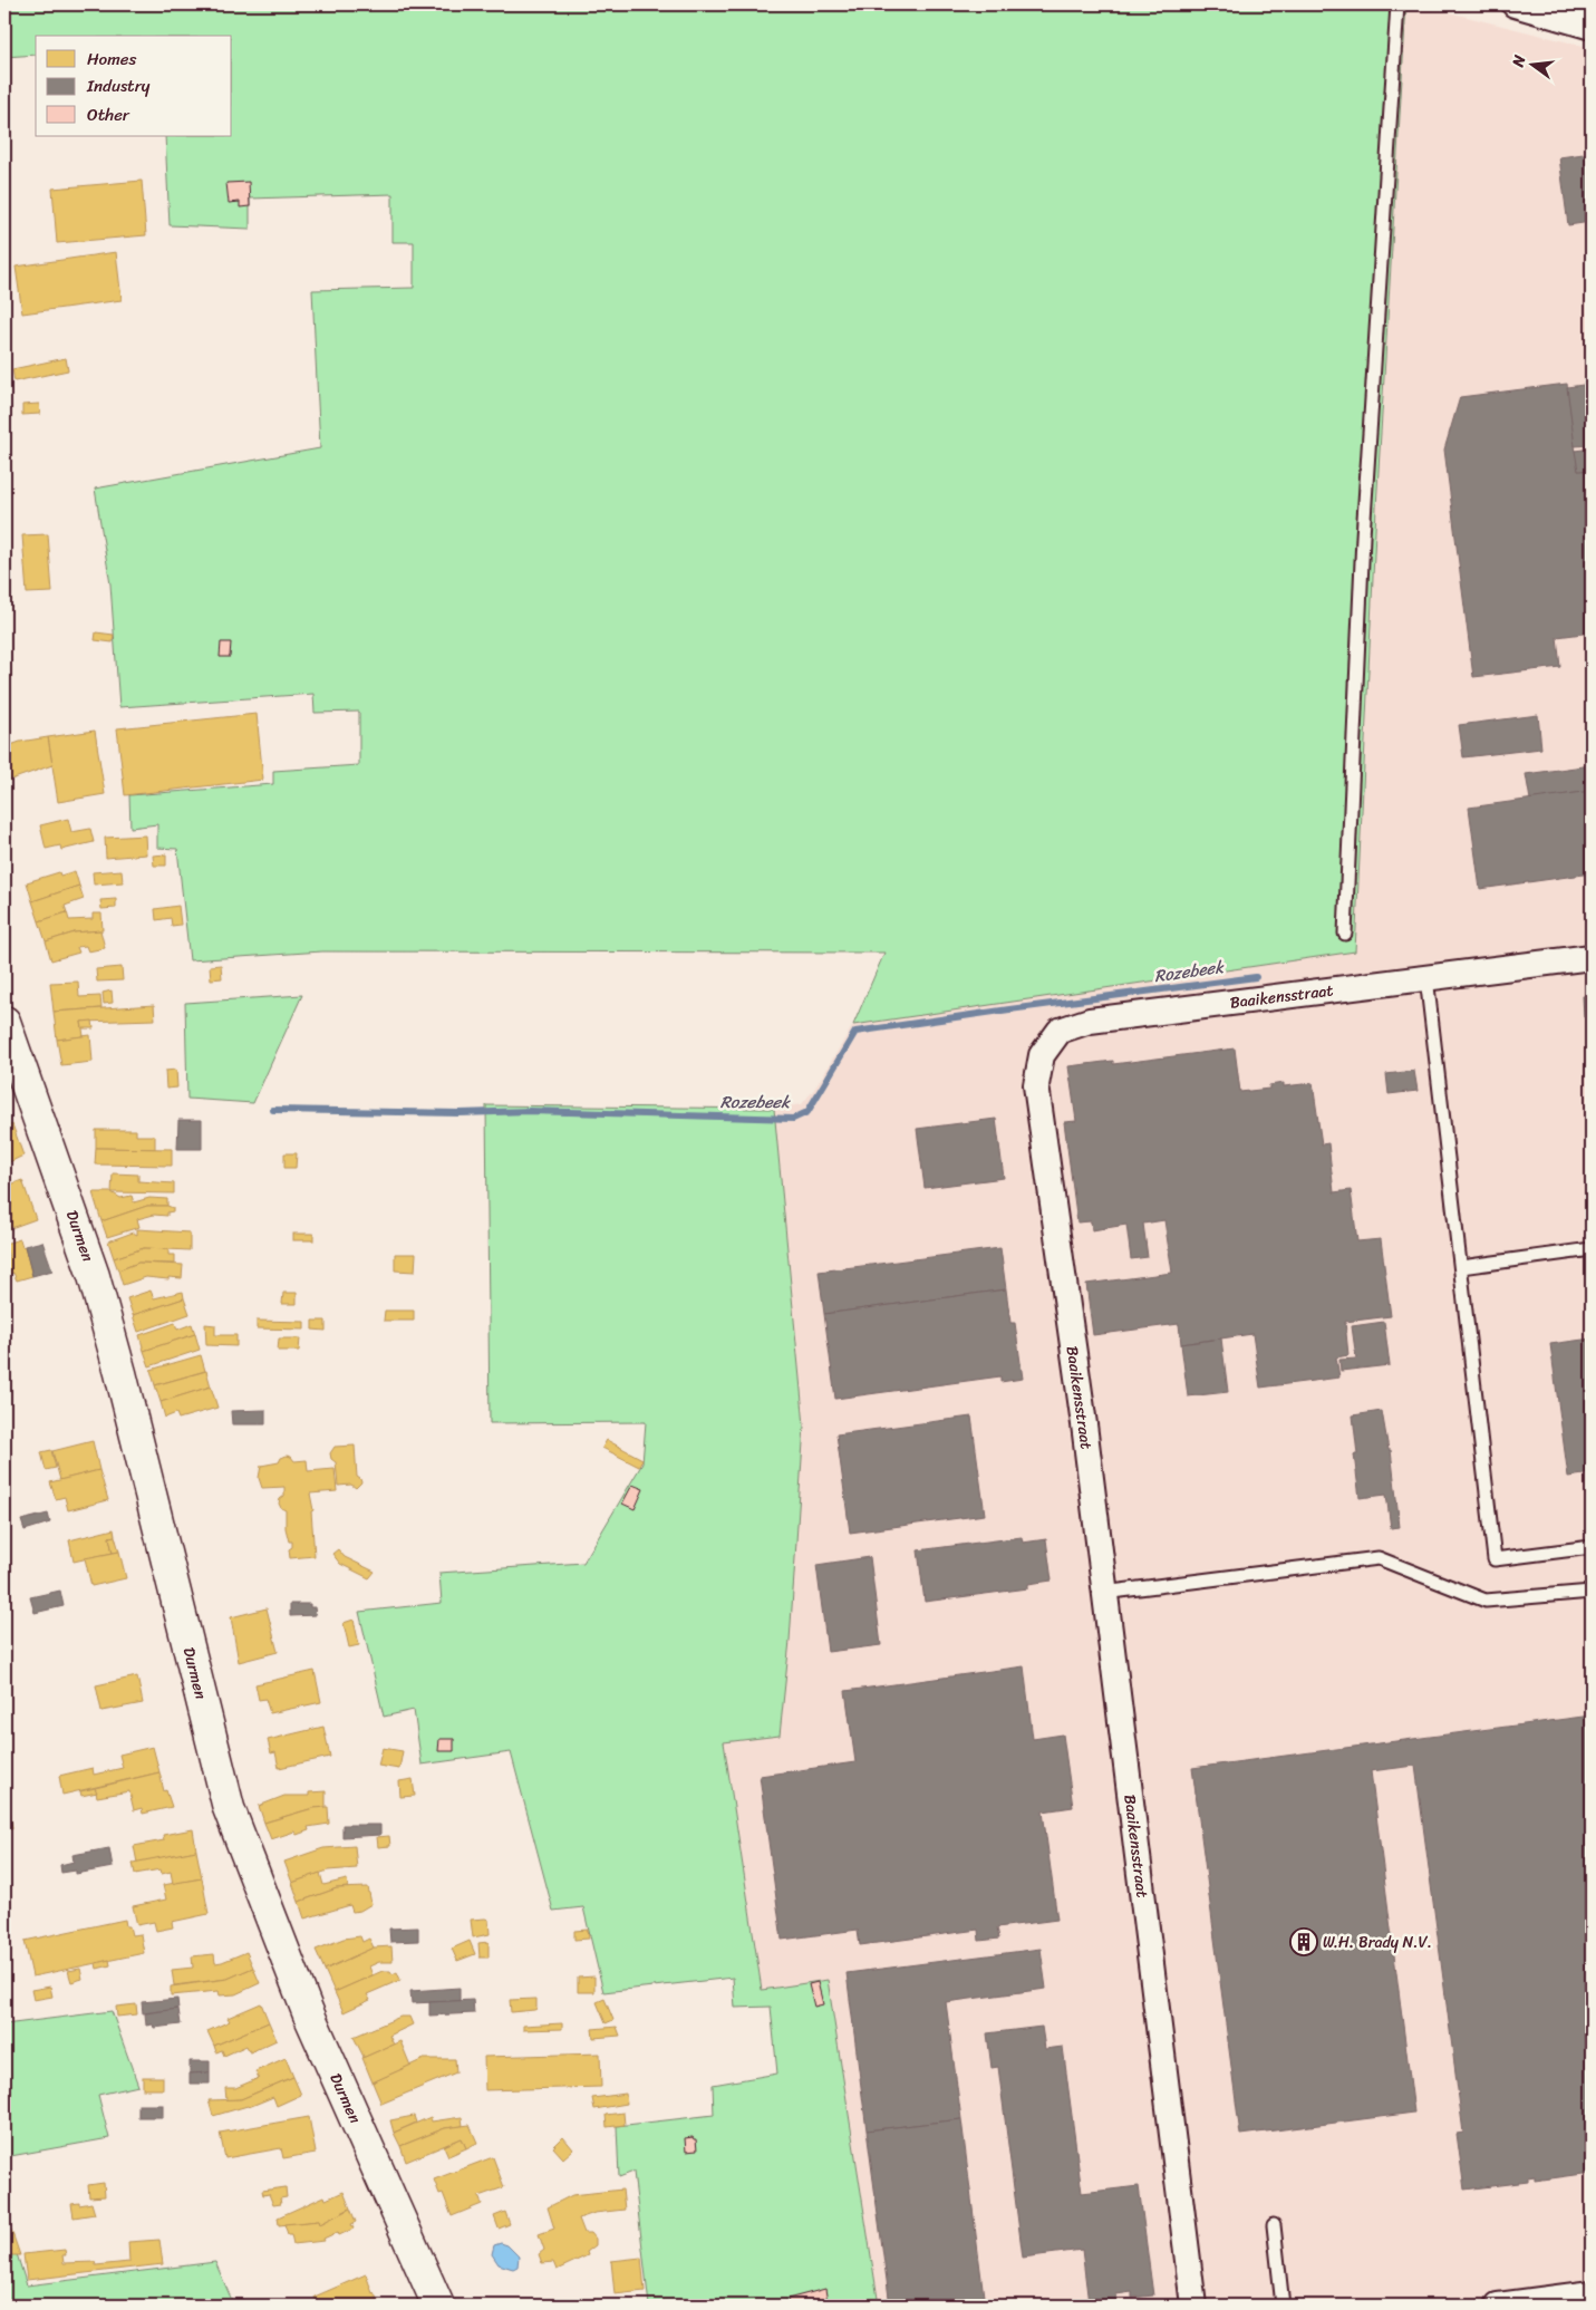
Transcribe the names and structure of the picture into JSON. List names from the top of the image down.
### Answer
{
  "streets": {
    "street": ["Baaikensstraat", "Durmen"]
  },
  "water": ["Rozebeek"],
  "places": {
    "building": ["W.H. Brady N.V."]
  },
  "legend": ["Homes", "Industry", "Other"],
  "north": "left"
}
